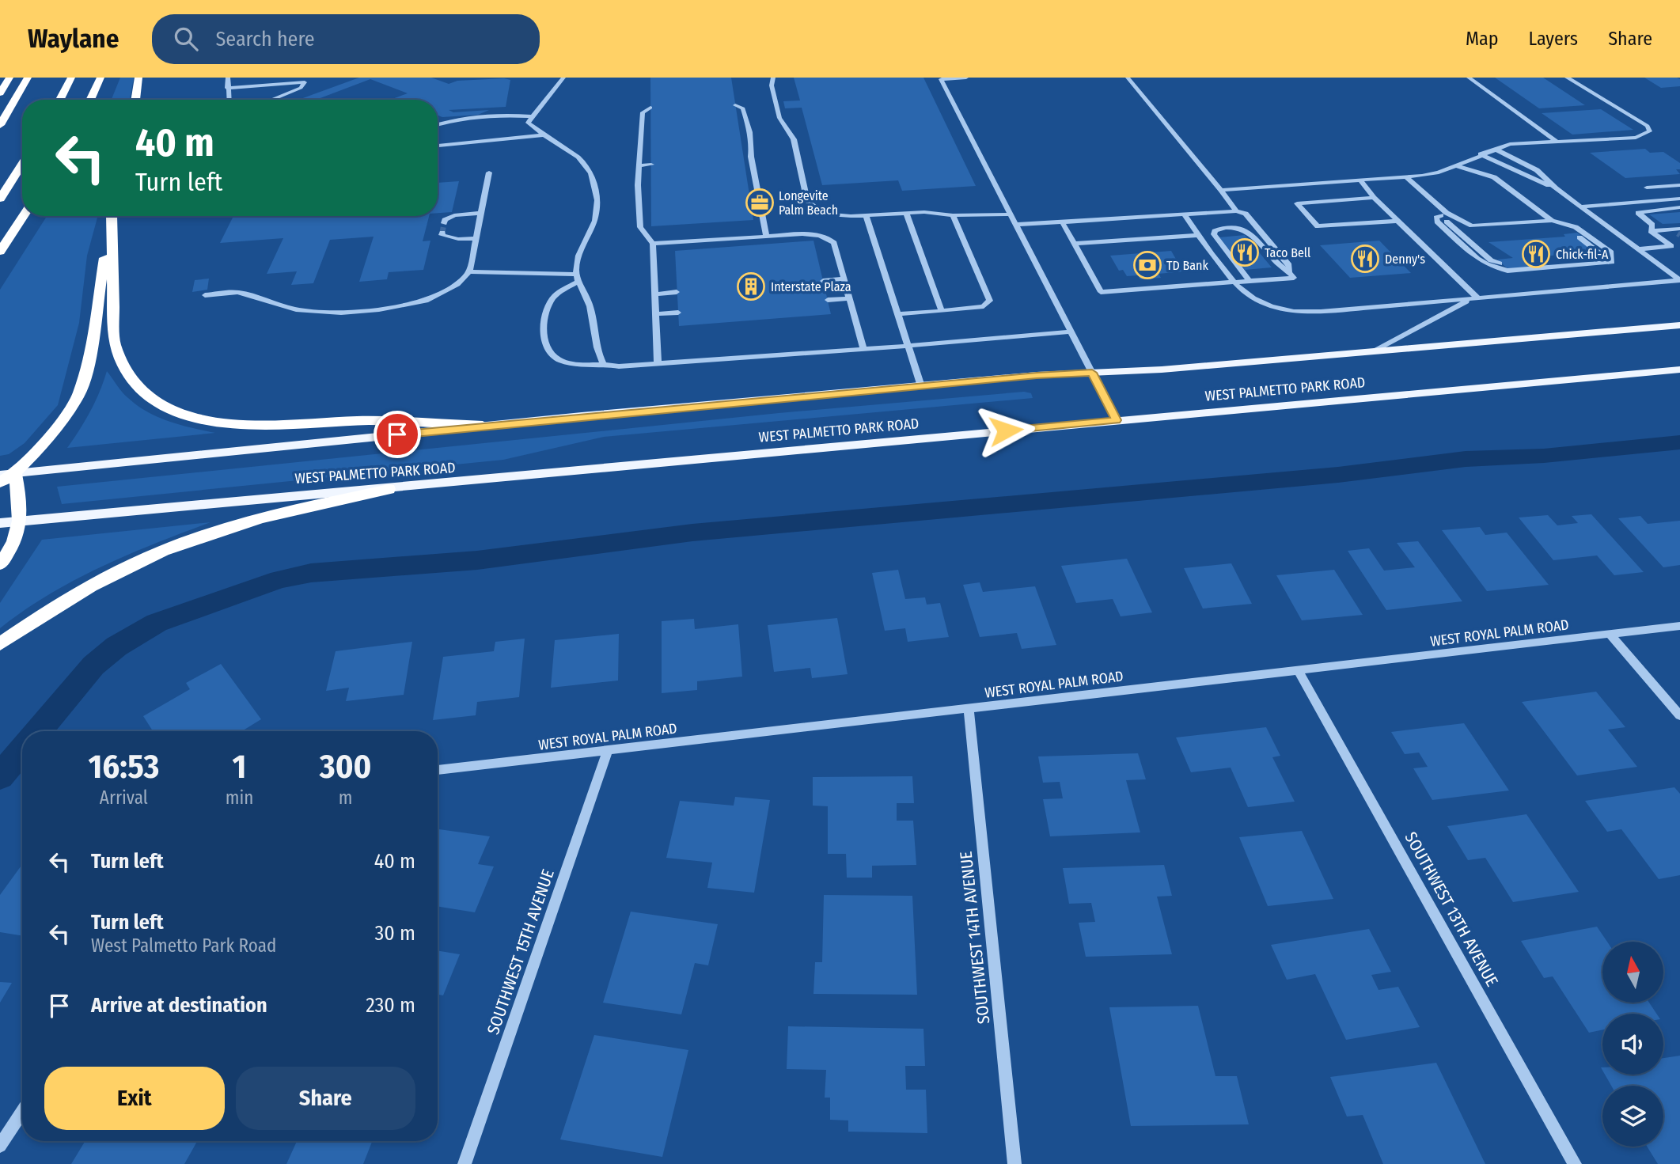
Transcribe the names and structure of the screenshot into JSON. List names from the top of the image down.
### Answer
{
  "streets": {
    "main road": ["WEST PALMETTO PARK ROAD"],
    "street": [
      "WEST ROYAL PALM ROAD",
      "SOUTHWEST 13TH AVENUE",
      "SOUTHWEST 14TH AVENUE",
      "SOUTHWEST 15TH AVENUE"
    ]
  },
  "crossings": [
    ["WEST ROYAL PALM ROAD", "SOUTHWEST 13TH AVENUE"],
    ["WEST ROYAL PALM ROAD", "SOUTHWEST 14TH AVENUE"],
    ["WEST ROYAL PALM ROAD", "SOUTHWEST 15TH AVENUE"]
  ],
  "places": {
    "office": ["Longevite Palm Beach"],
    "restaurant": ["Taco Bell", "Chick-fil-A", "Denny's"],
    "bank": ["TD Bank"],
    "building": ["Interstate Plaza"]
  },
  "north": "top",
  "page": {
    "header": "Waylane",
    "search": "Search here",
    "nav": ["Map", "Layers", "Share"],
    "turn": ["40 m", "Turn left"],
    "eta": [
      "16:53",
      "Arrival",
      "1",
      "min",
      "300",
      "m"
    ],
    "list": [
      {
        "name": "Turn left",
        "value": "40 m"
      },
      {
        "name": "Turn left",
        "note": "West Palmetto Park Road",
        "value": "30 m"
      },
      {
        "name": "Arrive at destination",
        "value": "230 m"
      }
    ],
    "buttons": ["Exit", "Share"]
  }
}
